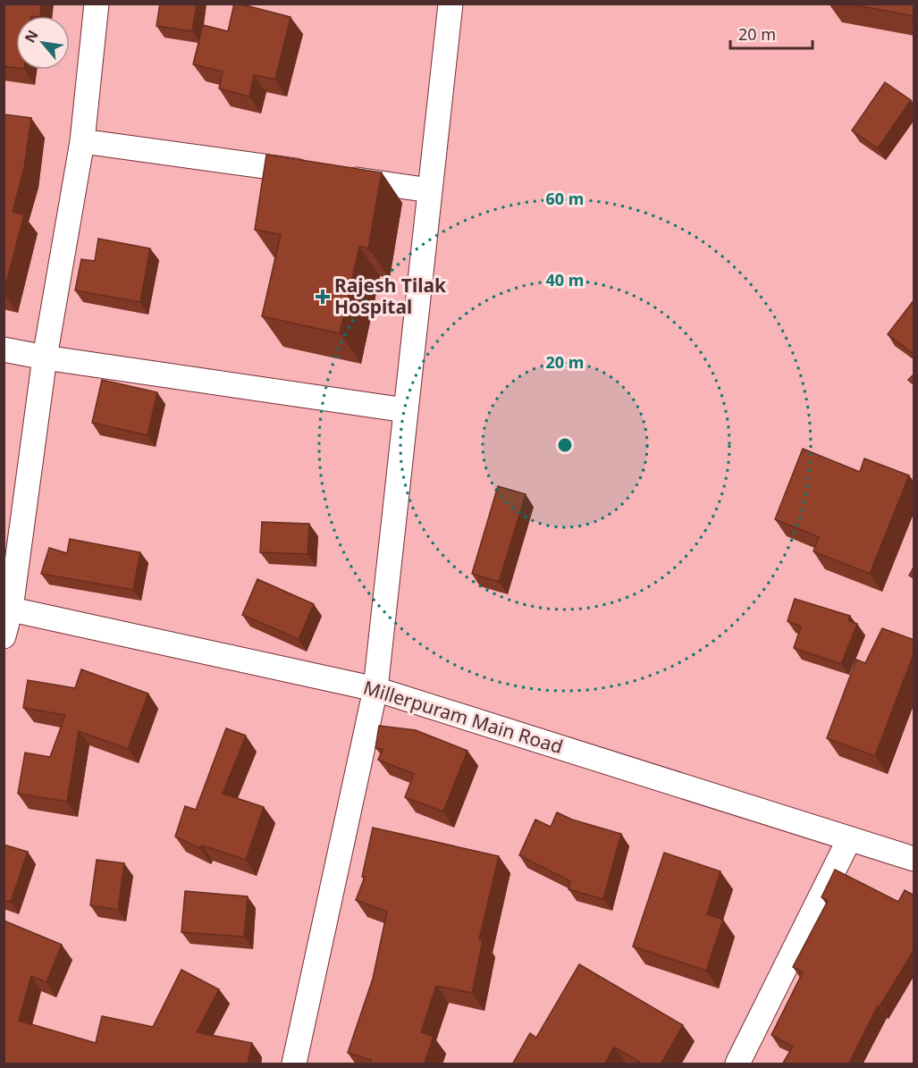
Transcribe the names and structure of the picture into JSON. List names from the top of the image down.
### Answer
{
  "streets": {
    "street": ["Millerpuram Main Road"]
  },
  "places": {
    "health": ["Rajesh Tilak Hospital"]
  },
  "scale_bar": "20 m",
  "north": "top left",
  "rings": ["60 m", "40 m", "20 m"]
}
